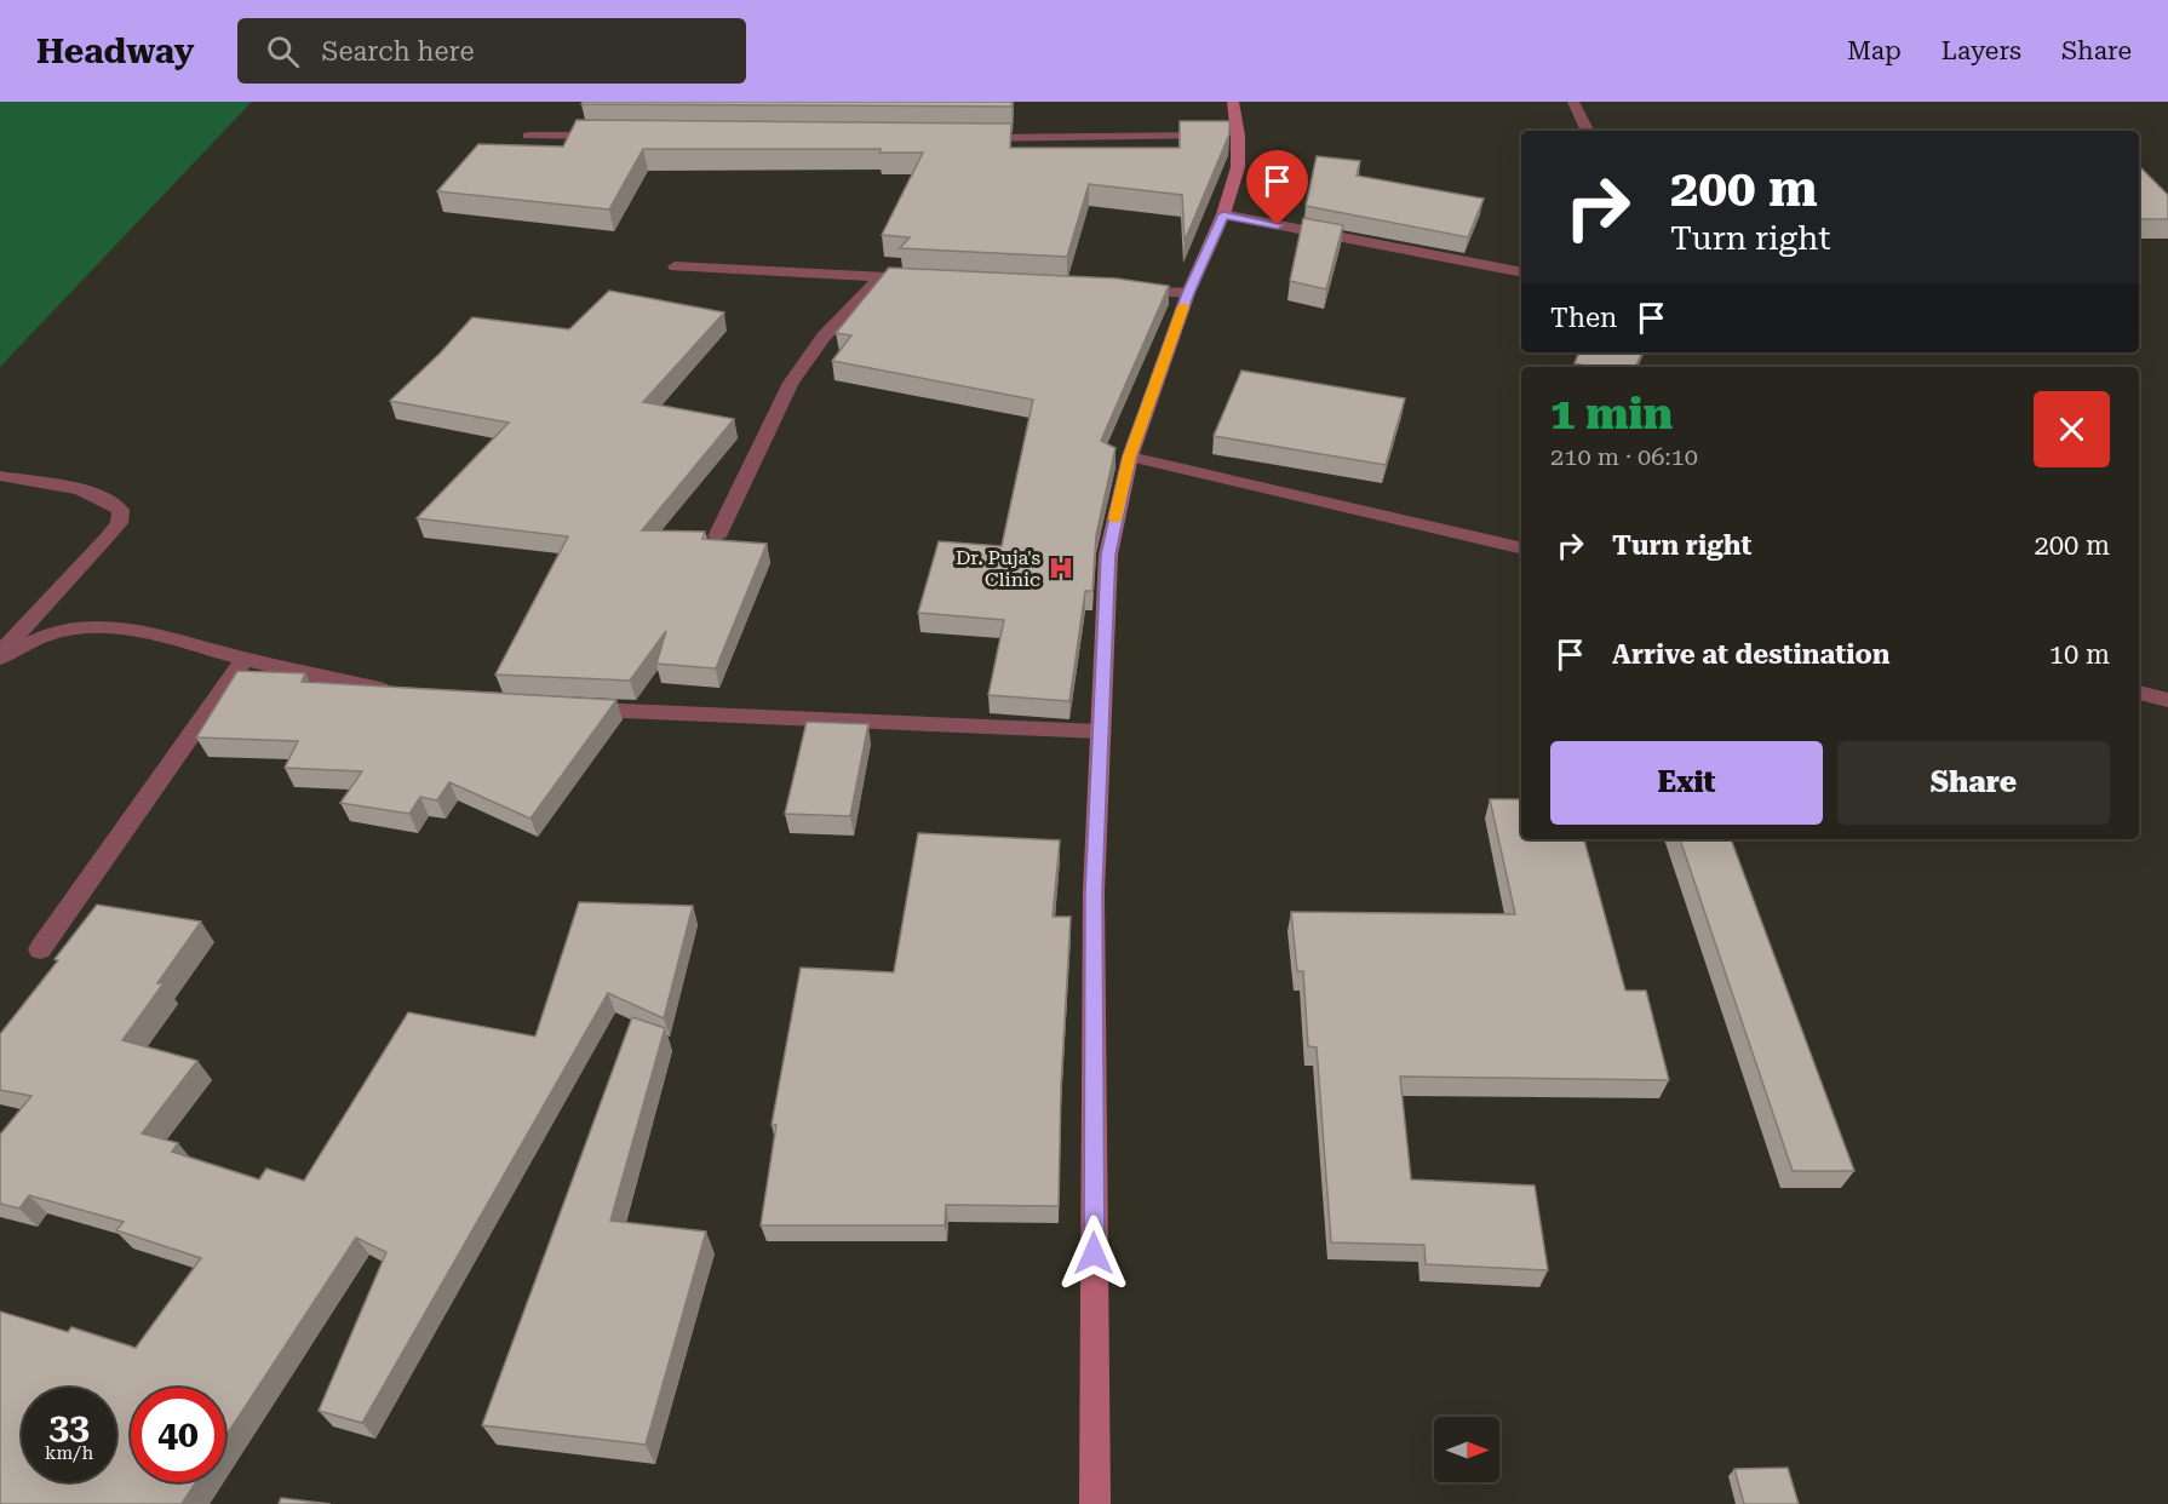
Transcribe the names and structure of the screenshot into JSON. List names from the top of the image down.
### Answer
{
  "places": {
    "hospital": ["Dr. Puja's Clinic"]
  },
  "north": "right",
  "page": {
    "header": "Headway",
    "search": "Search here",
    "nav": ["Map", "Layers", "Share"],
    "turn": ["200 m", "Turn right"],
    "then": "Then",
    "heading": ["1 min", "210 m · 06:10"],
    "list": [
      {
        "name": "Turn right",
        "value": "200 m"
      },
      {
        "name": "Arrive at destination",
        "value": "10 m"
      }
    ],
    "buttons": ["Exit", "Share"],
    "speed": "33 km/h",
    "limit": "40"
  }
}
